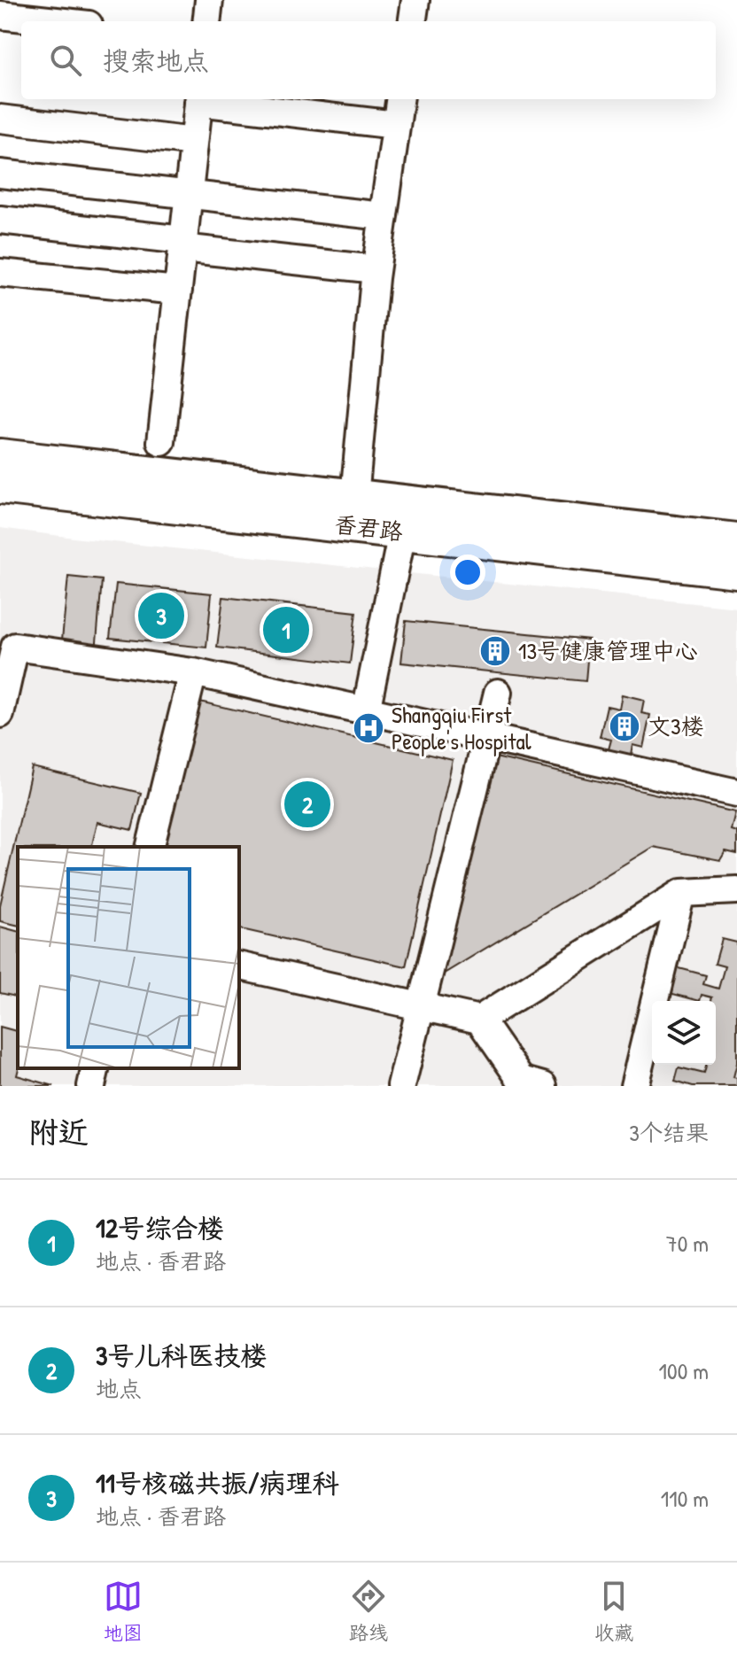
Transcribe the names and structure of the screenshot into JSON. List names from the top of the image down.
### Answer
{
  "streets": {
    "main road": ["香君路"]
  },
  "places": {
    "building": ["13号健康管理中心", "文3楼"],
    "hospital": ["Shangqiu First People's Hospital"]
  },
  "page": {
    "search": "搜索地点",
    "pins": ["3", "1", "2"],
    "heading": ["附近", "3个结果"],
    "list": [
      {
        "mark": "1",
        "name": "12号综合楼",
        "note": "地点 · 香君路",
        "value": "70 m"
      },
      {
        "mark": "2",
        "name": "3号儿科医技楼",
        "note": "地点",
        "value": "100 m"
      },
      {
        "mark": "3",
        "name": "11号核磁共振/病理科",
        "note": "地点 · 香君路",
        "value": "110 m"
      }
    ],
    "nav": ["地图", "路线", "收藏"]
  }
}
